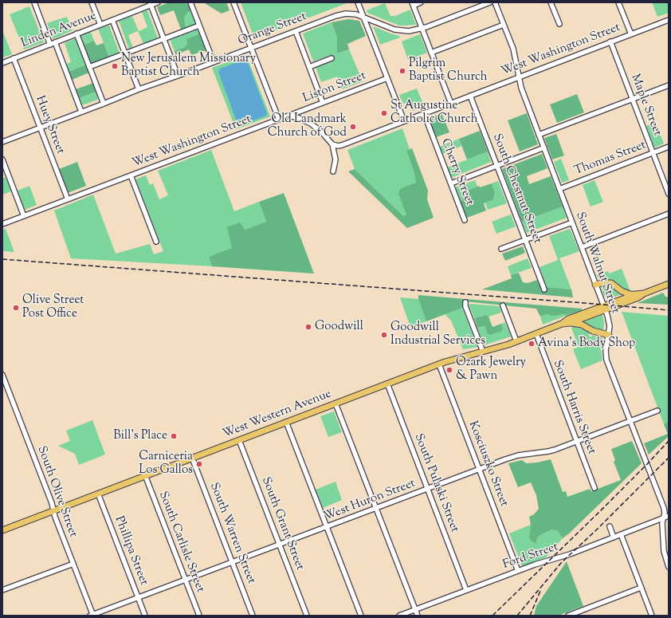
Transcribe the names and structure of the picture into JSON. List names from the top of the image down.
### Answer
{
  "streets": {
    "main road": ["West Western Avenue"],
    "street": [
      "Orange Street",
      "Linden Avenue",
      "West Washington Street",
      "Liston Street",
      "Maple Street",
      "Huey Street",
      "Thomas Street",
      "Cherry Street",
      "South Chestnut Street",
      "South Walnut Street",
      "South Harris Street",
      "Kosciuszko Street",
      "South Pulaski Street",
      "South Olive Street",
      "West Huron Street",
      "South Grant Street",
      "South Warren Street",
      "South Carlisle Street",
      "Phillipa Street",
      "Ford Street"
    ]
  },
  "crossings": [
    ["Orange Street", "Huey Street"],
    ["Linden Avenue", "Huey Street"],
    ["West Washington Street", "Liston Street"],
    ["West Washington Street", "Maple Street"],
    ["West Washington Street", "Huey Street"],
    ["West Washington Street", "Cherry Street"],
    ["West Washington Street", "South Chestnut Street"],
    ["West Washington Street", "South Walnut Street"],
    ["Maple Street", "Thomas Street"],
    ["Thomas Street", "South Walnut Street"],
    ["South Walnut Street", "West Western Avenue"],
    ["South Walnut Street", "West Huron Street"],
    ["South Walnut Street", "Ford Street"],
    ["South Harris Street", "West Western Avenue"],
    ["South Harris Street", "West Huron Street"],
    ["West Western Avenue", "Kosciuszko Street"],
    ["West Western Avenue", "South Pulaski Street"],
    ["West Western Avenue", "South Olive Street"],
    ["West Western Avenue", "South Grant Street"],
    ["West Western Avenue", "South Warren Street"],
    ["West Western Avenue", "South Carlisle Street"],
    ["West Western Avenue", "Phillipa Street"],
    ["Kosciuszko Street", "West Huron Street"],
    ["Kosciuszko Street", "Ford Street"],
    ["South Pulaski Street", "West Huron Street"],
    ["South Pulaski Street", "Ford Street"],
    ["South Olive Street", "West Huron Street"],
    ["West Huron Street", "South Grant Street"],
    ["West Huron Street", "South Warren Street"],
    ["West Huron Street", "South Carlisle Street"],
    ["West Huron Street", "Phillipa Street"]
  ],
  "places": [
    "New Jerusalem Missionary Baptist Church",
    "Pilgrim Baptist Church",
    "St Augustine Catholic Church",
    "Old Landmark Church of God",
    "Olive Street Post Office",
    "Goodwill",
    "Goodwill Industrial Services",
    "Avina's Body Shop",
    "Ozark Jewelry & Pawn",
    "Bill's Place",
    "Carniceria Los Gallos"
  ]
}
